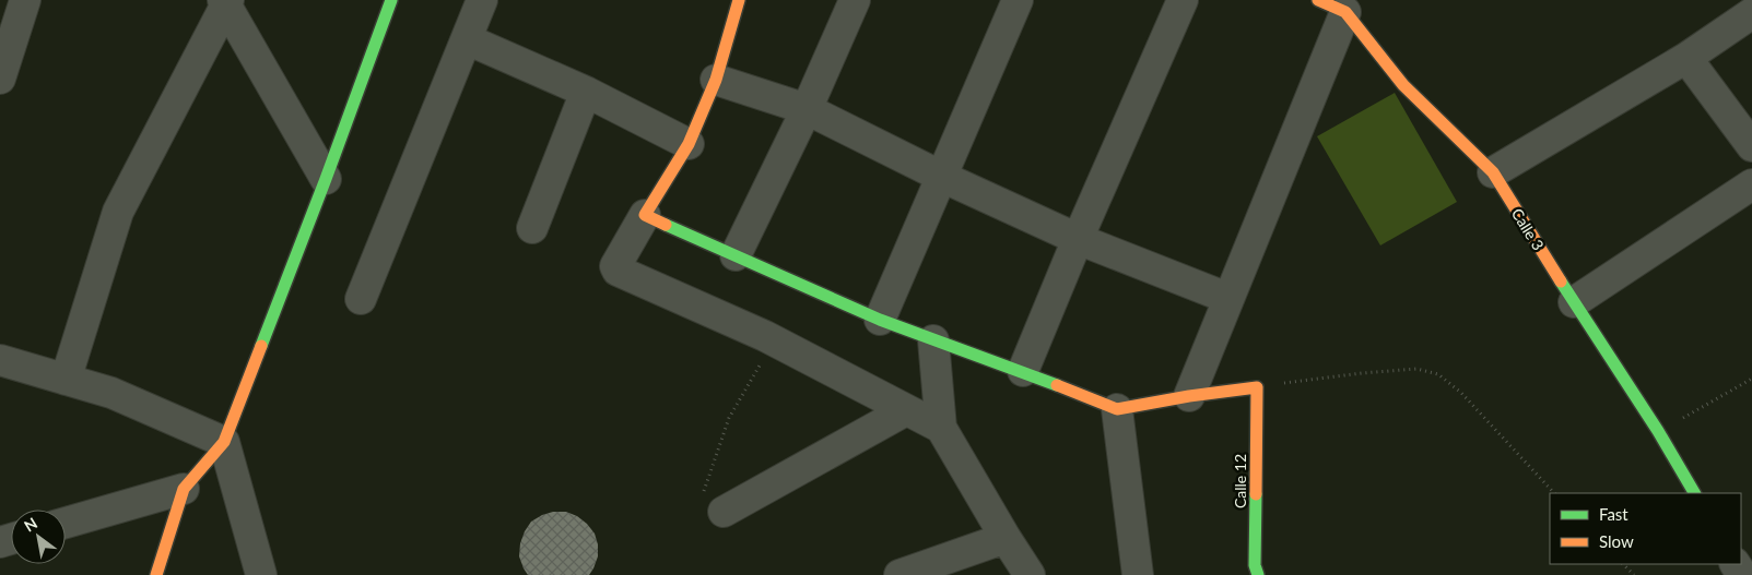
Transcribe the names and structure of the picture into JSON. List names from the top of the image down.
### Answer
{
  "streets": {
    "street": ["Calle 3", "Calle 12"]
  },
  "legend": ["Fast", "Slow"],
  "north": "top left"
}
